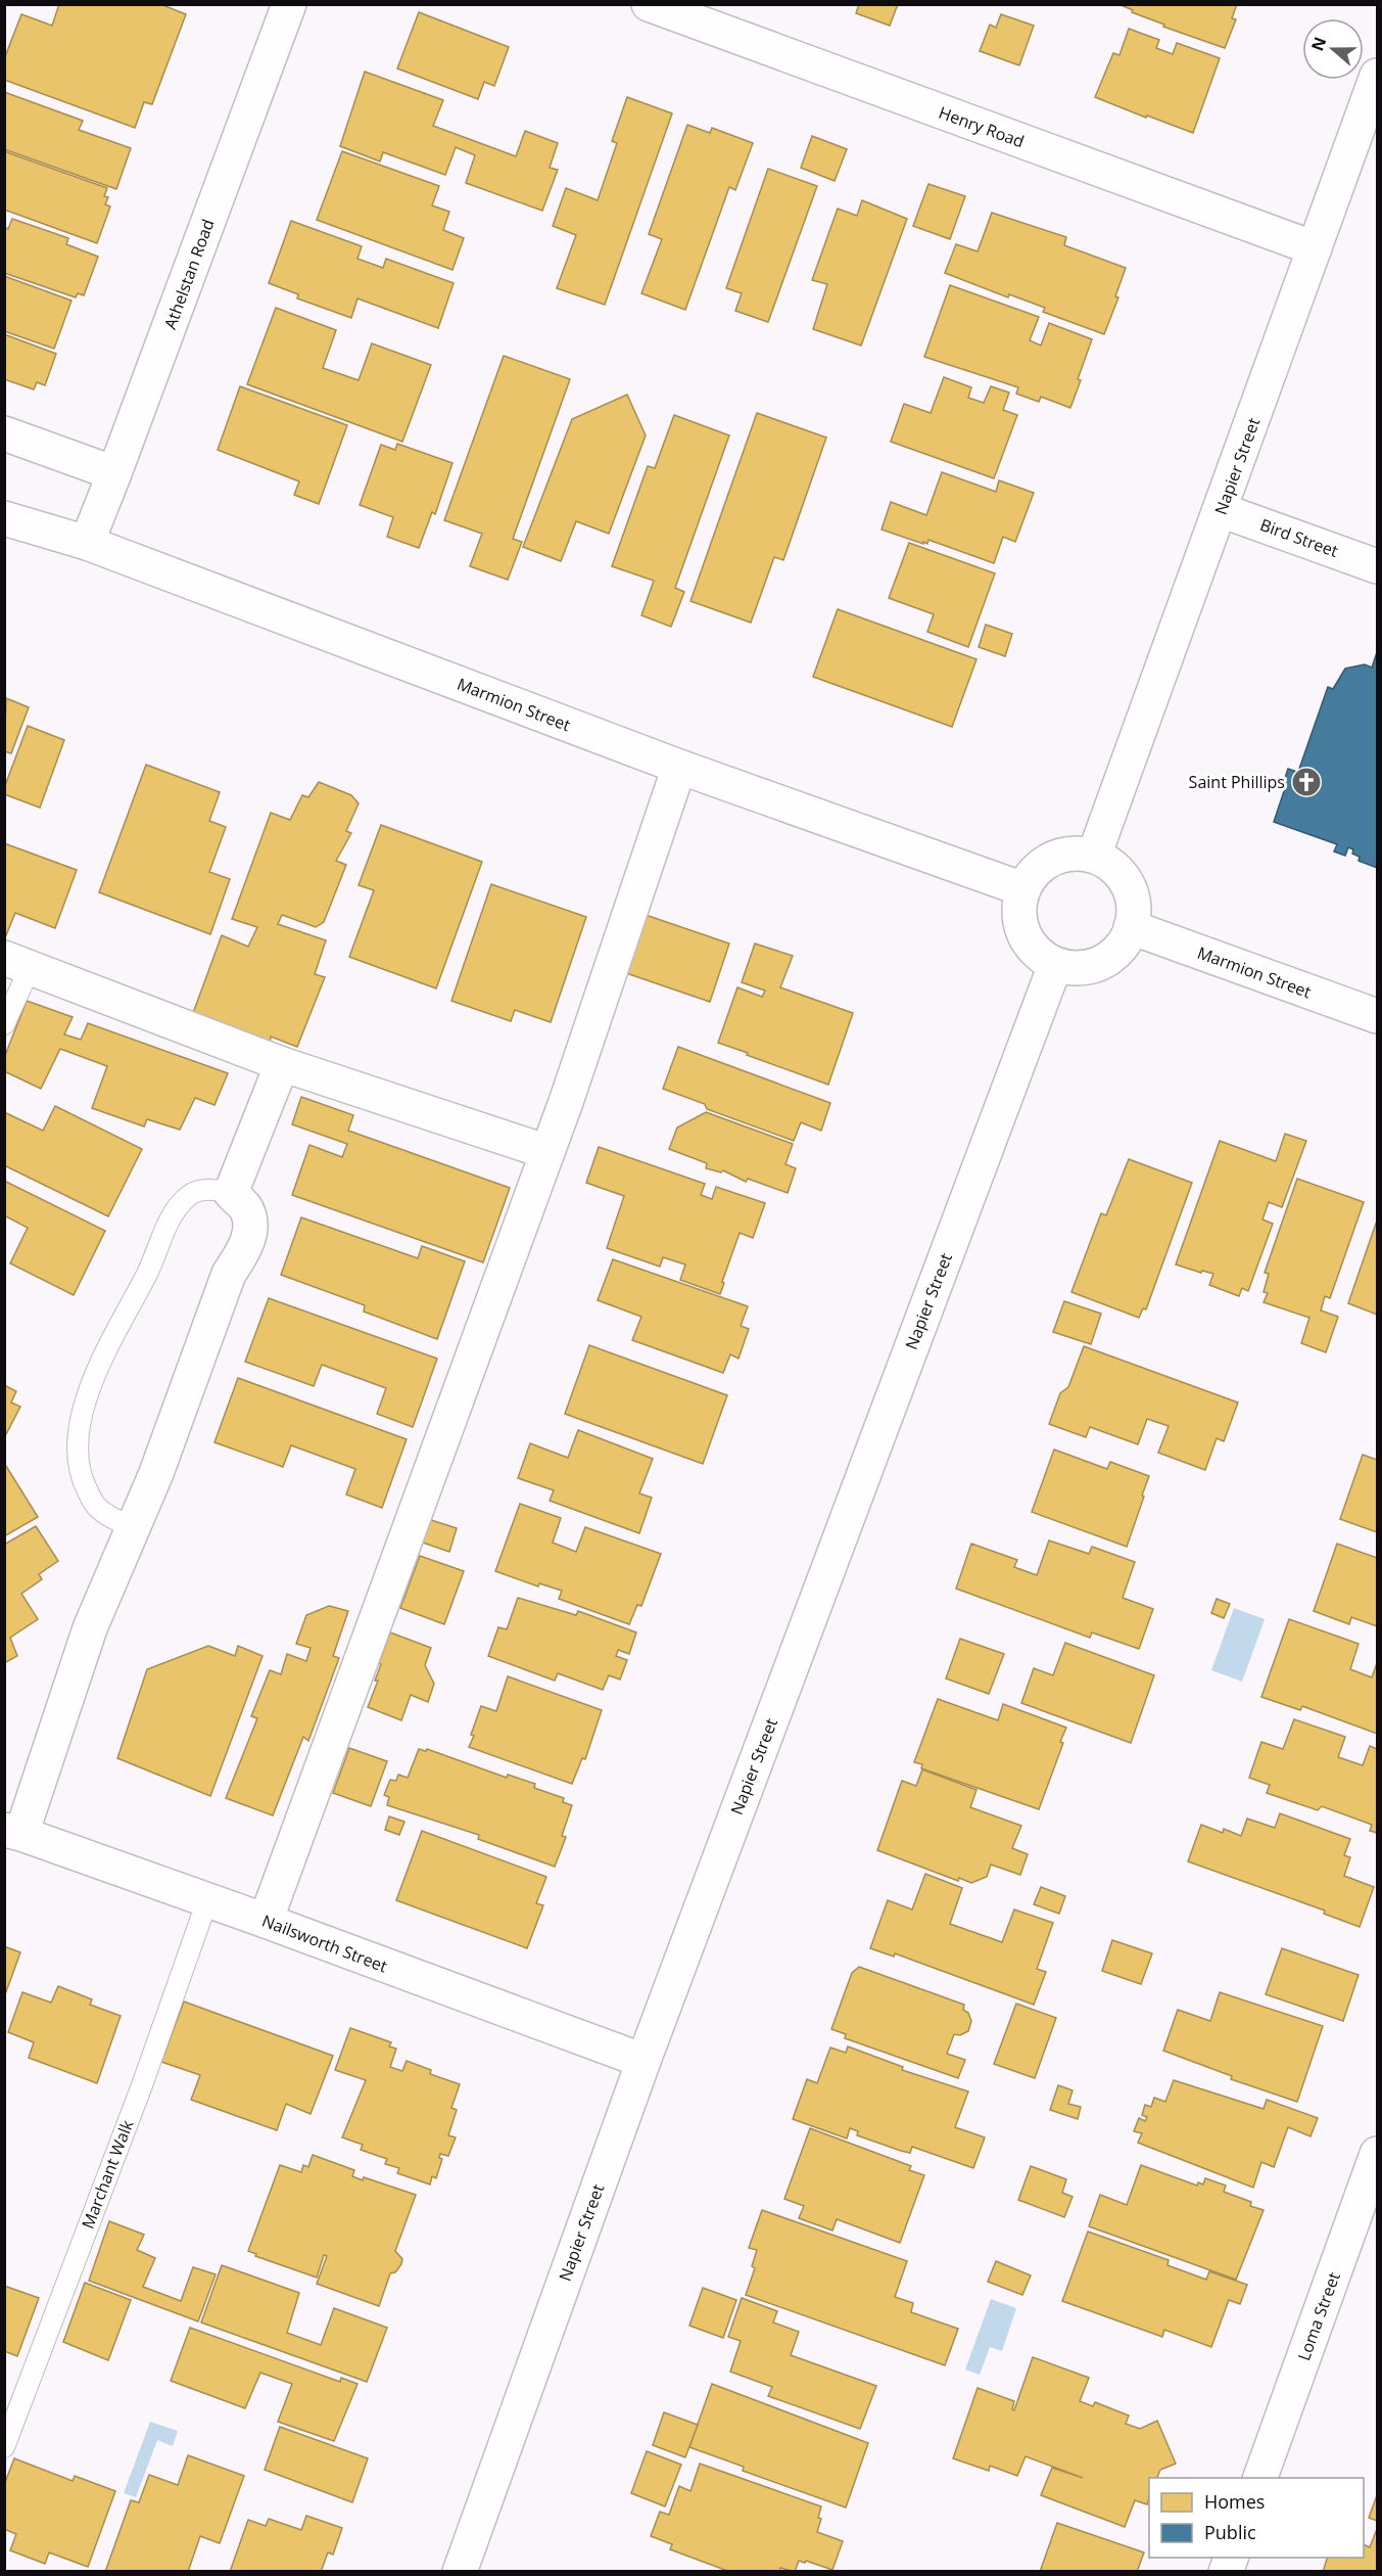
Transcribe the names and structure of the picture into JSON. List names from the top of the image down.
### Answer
{
  "streets": {
    "street": [
      "Henry Road",
      "Athelstan Road",
      "Napier Street",
      "Bird Street",
      "Marmion Street",
      "Nailsworth Street",
      "Loma Street"
    ],
    "lane": ["Marchant Walk"]
  },
  "crossings": [
    ["Henry Road", "Napier Street"],
    ["Athelstan Road", "Marmion Street"],
    ["Napier Street", "Bird Street"],
    ["Napier Street", "Marmion Street"],
    ["Napier Street", "Nailsworth Street"],
    ["Nailsworth Street", "Marchant Walk"]
  ],
  "places": {
    "church": ["Saint Phillips"]
  },
  "legend": ["Homes", "Public"],
  "north": "left"
}
